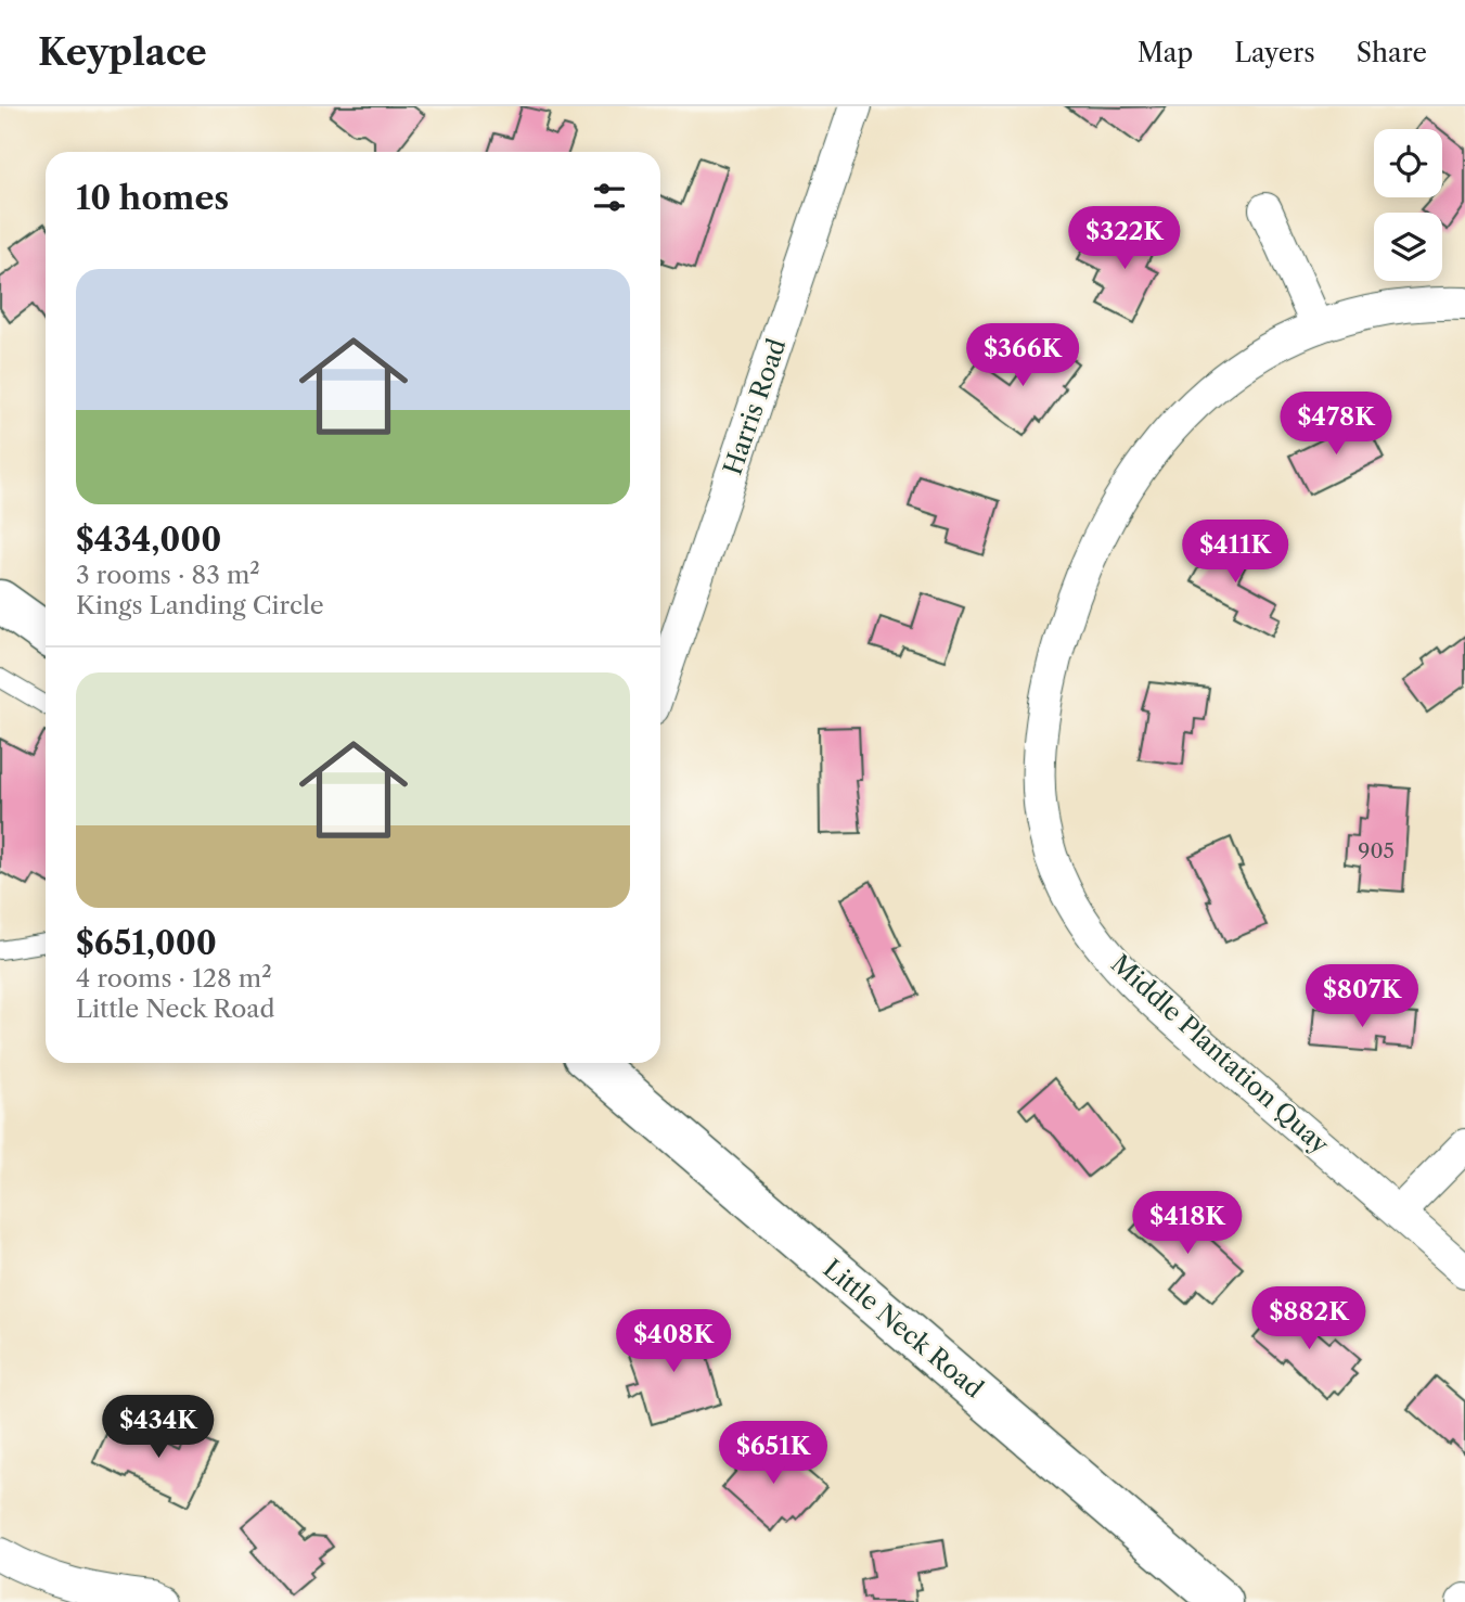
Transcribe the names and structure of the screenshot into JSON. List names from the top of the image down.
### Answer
{
  "streets": {
    "street": ["Harris Road", "Middle Plantation Quay", "Little Neck Road"]
  },
  "house_numbers": ["905"],
  "page": {
    "header": "Keyplace",
    "nav": ["Map", "Layers", "Share"],
    "heading": "10 homes",
    "price": [
      "$322K",
      "$366K",
      "$478K",
      "$411K",
      "$807K",
      "$418K",
      "$882K",
      "$408K",
      "$434K",
      "$651K"
    ],
    "list": [
      {
        "name": "$434,000",
        "note": "3 rooms · 83 m² · Kings Landing Circle"
      },
      {
        "name": "$651,000",
        "note": "4 rooms · 128 m² · Little Neck Road"
      }
    ]
  }
}
